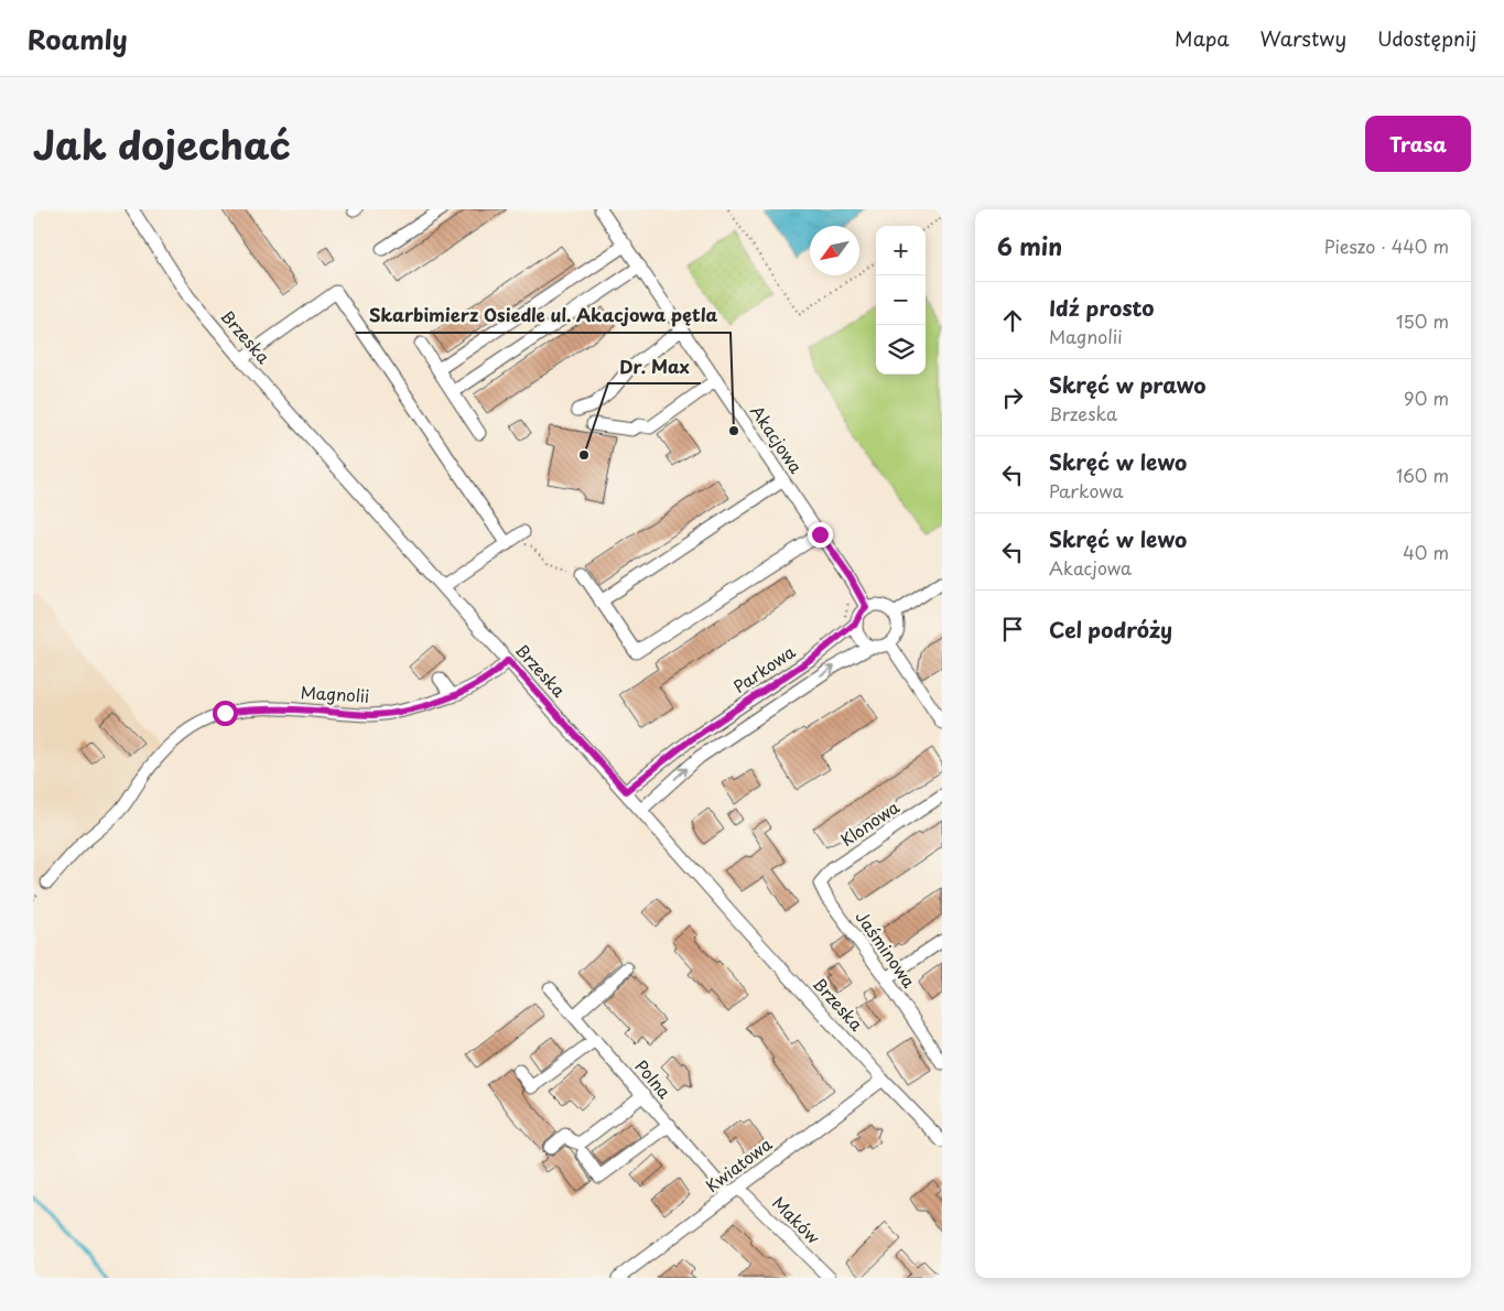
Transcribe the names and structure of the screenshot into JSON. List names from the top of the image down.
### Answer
{
  "streets": {
    "street": [
      "Brzeska",
      "Akacjowa",
      "Parkowa",
      "Magnolii",
      "Klonowa",
      "Jaśminowa",
      "Polna",
      "Kwiatowa",
      "Maków"
    ]
  },
  "crossings": [
    ["Brzeska", "Parkowa"],
    ["Brzeska", "Magnolii"],
    ["Brzeska", "Kwiatowa"],
    ["Akacjowa", "Parkowa"],
    ["Klonowa", "Jaśminowa"],
    ["Polna", "Kwiatowa"],
    ["Polna", "Maków"],
    ["Kwiatowa", "Maków"]
  ],
  "places": ["Skarbimierz Osiedle ul. Akacjowa pętla", "Dr. Max"],
  "north": "bottom left",
  "page": {
    "header": "Roamly",
    "nav": ["Mapa", "Warstwy", "Udostępnij"],
    "title": "Jak dojechać",
    "buttons": "Trasa",
    "heading": ["6 min", "Pieszo · 440 m"],
    "map_buttons": ["+", "−"],
    "list": [
      ["Idź prosto", "Magnolii", "150 m"],
      ["Skręć w prawo", "Brzeska", "90 m"],
      ["Skręć w lewo", "Parkowa", "160 m"],
      ["Skręć w lewo", "Akacjowa", "40 m"],
      "Cel podróży"
    ]
  }
}
